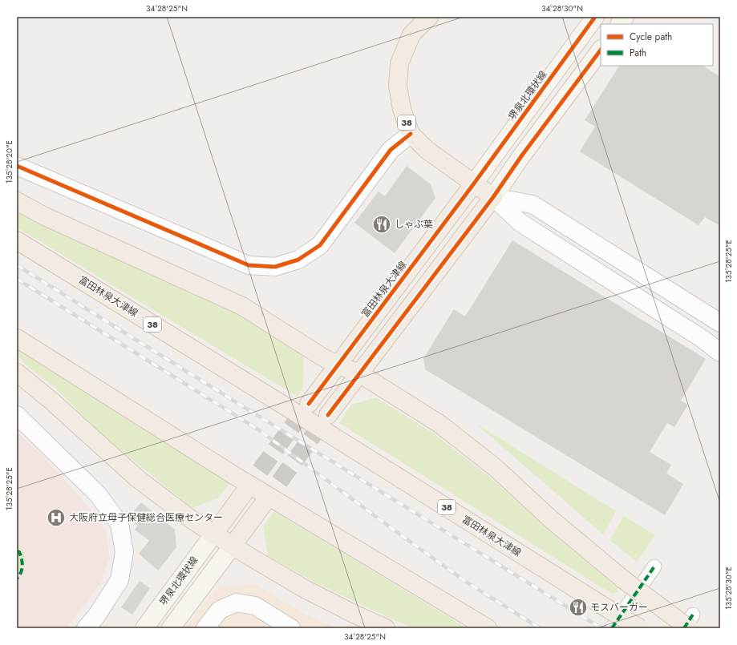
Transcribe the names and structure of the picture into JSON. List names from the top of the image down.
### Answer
{
  "streets": {
    "main road": ["堺泉北環状線", "38", "富田林泉大津線"]
  },
  "crossings": [
    ["堺泉北環状線", "38"],
    ["堺泉北環状線", "富田林泉大津線"],
    ["38", "富田林泉大津線"]
  ],
  "places": {
    "restaurant": ["しゃぶ葉", "モスバーガー"],
    "hospital": ["大阪府立母子保健総合医療センター"]
  },
  "legend": ["Cycle path", "Path"],
  "coordinates": [
    "34°28'25\"N",
    "34°28'30\"N",
    "135°28'20\"E",
    "135°28'25\"E",
    "135°28'30\"E"
  ]
}
